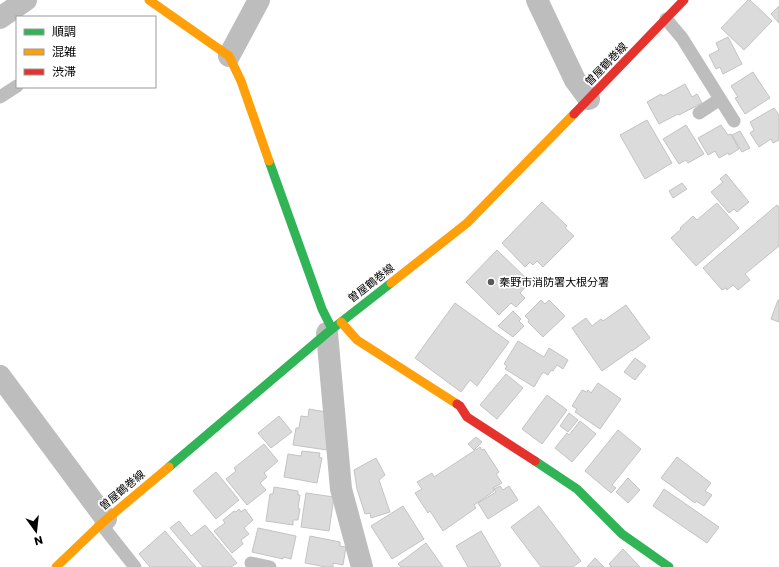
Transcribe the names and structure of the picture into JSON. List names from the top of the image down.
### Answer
{
  "streets": {
    "main road": ["曽屋鶴巻線"]
  },
  "places": ["秦野市消防署大根分署"],
  "legend": ["順調", "混雑", "渋滞"],
  "north": "bottom"
}
